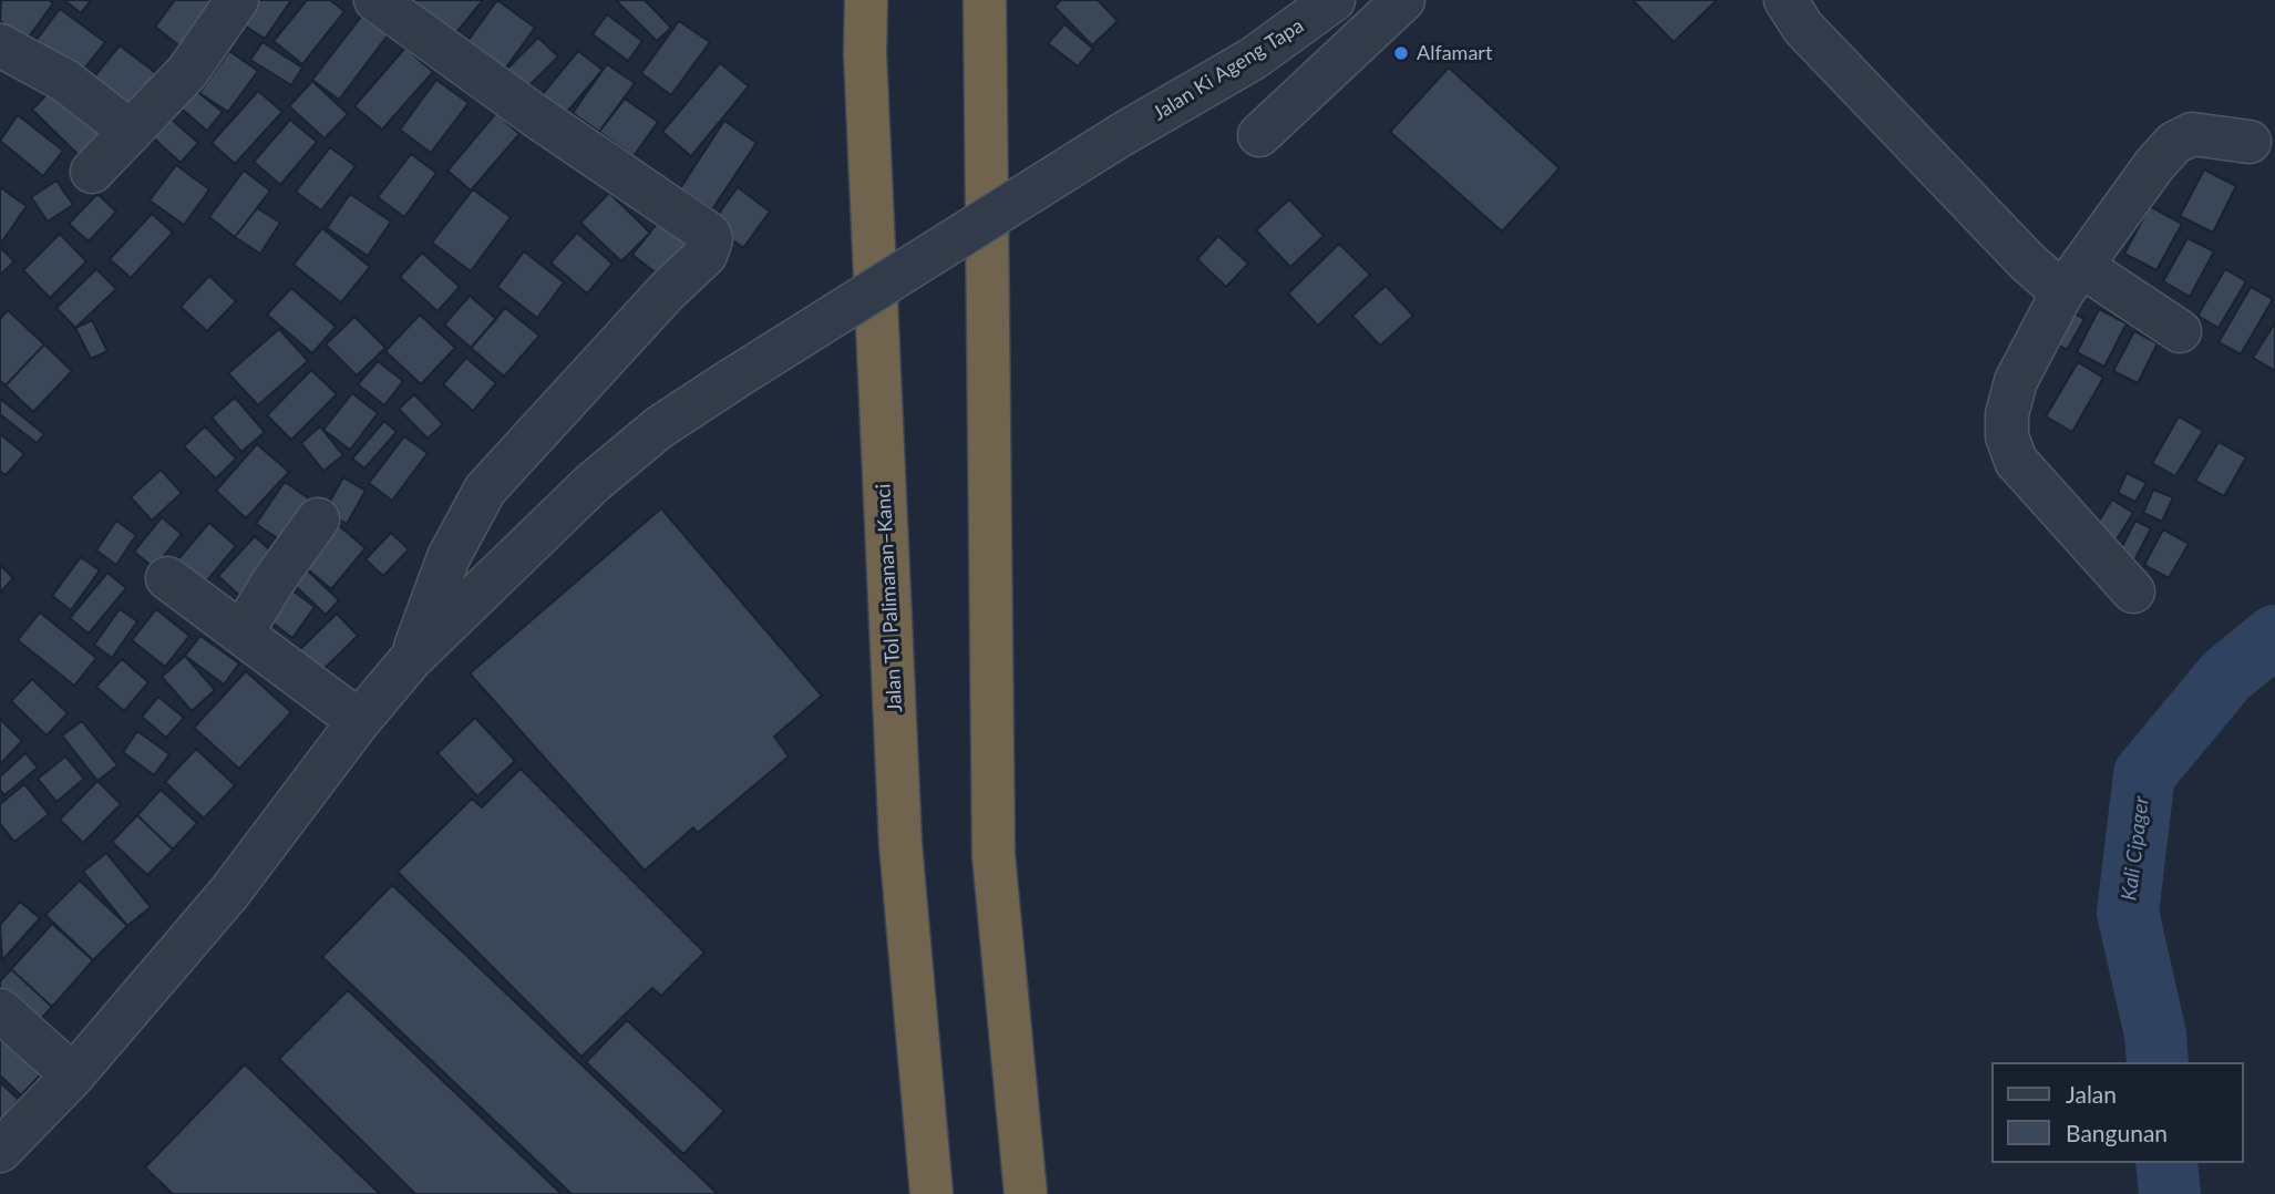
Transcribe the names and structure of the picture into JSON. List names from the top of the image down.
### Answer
{
  "streets": {
    "highway": ["Jalan Tol Palimanan–Kanci"],
    "street": ["Jalan Ki Ageng Tapa"]
  },
  "water": ["Kali Cipager"],
  "places": ["Alfamart"],
  "legend": ["Jalan", "Bangunan"]
}
